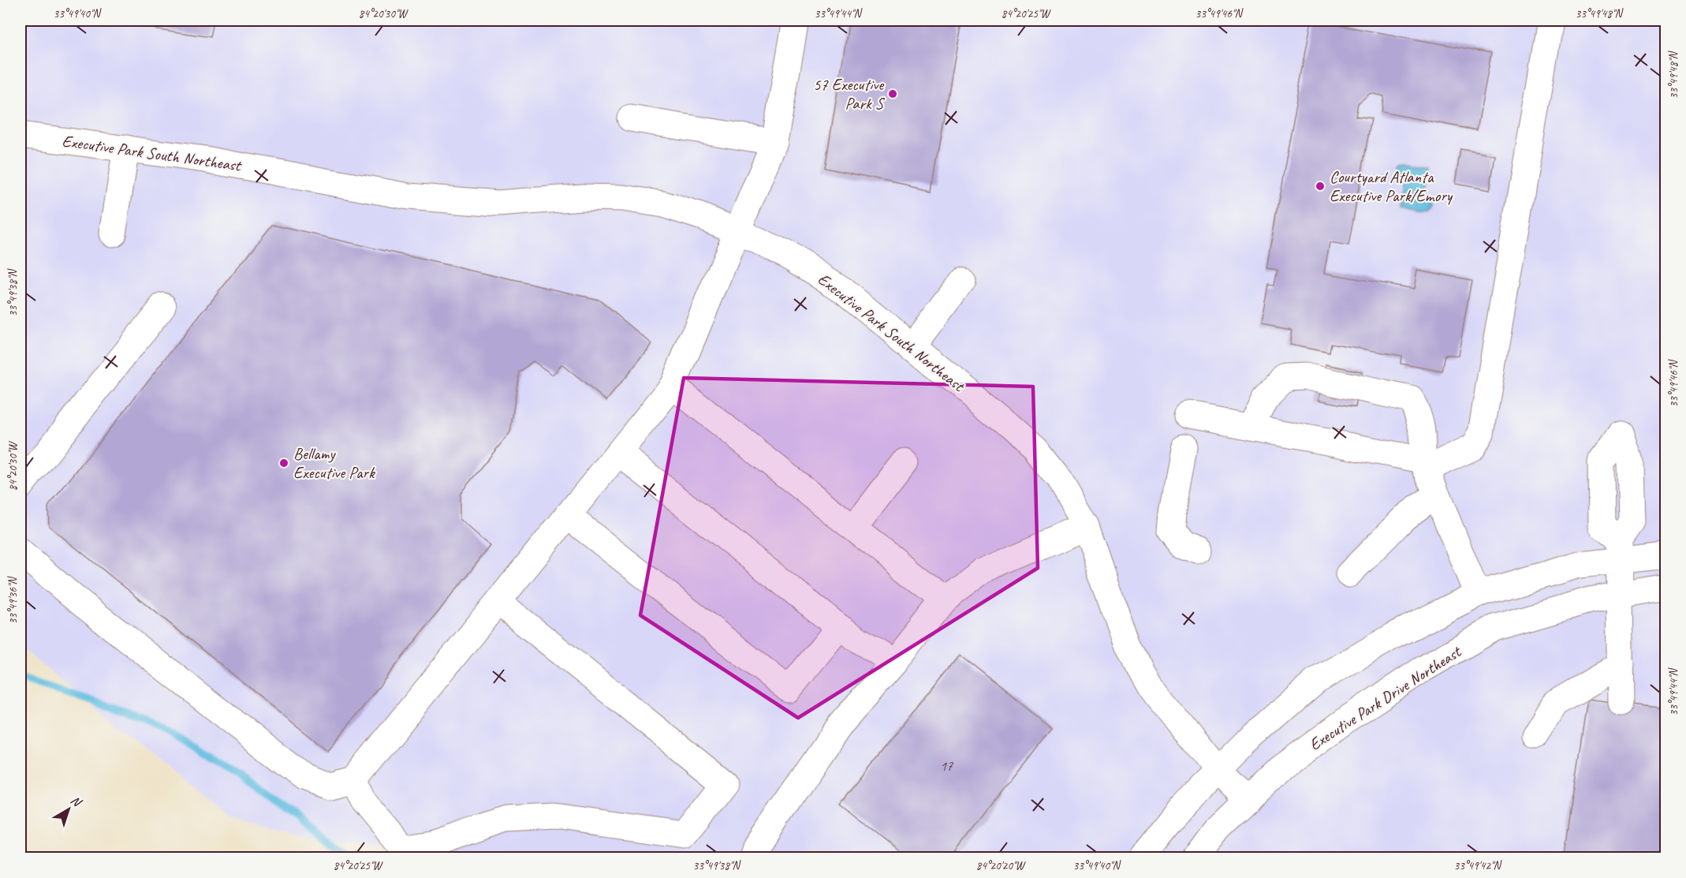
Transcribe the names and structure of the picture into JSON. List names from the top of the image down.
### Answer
{
  "streets": {
    "street": ["Executive Park South Northeast", "Executive Park Drive Northeast"]
  },
  "crossings": [
    ["Executive Park South Northeast", "Executive Park Drive Northeast"]
  ],
  "places": ["57 Executive Park S", "Courtyard Atlanta Executive Park/Emory", "Bellamy Executive Park"],
  "house_numbers": ["17"],
  "north": "top right",
  "coordinates": [
    "33°49'40\"N",
    "84°20'30\"W",
    "33°49'44\"N",
    "84°20'25\"W",
    "33°49'46\"N",
    "33°49'48\"N",
    "33°49'38\"N",
    "33°49'36\"N",
    "84°20'20\"W",
    "33°49'42\"N"
  ]
}
